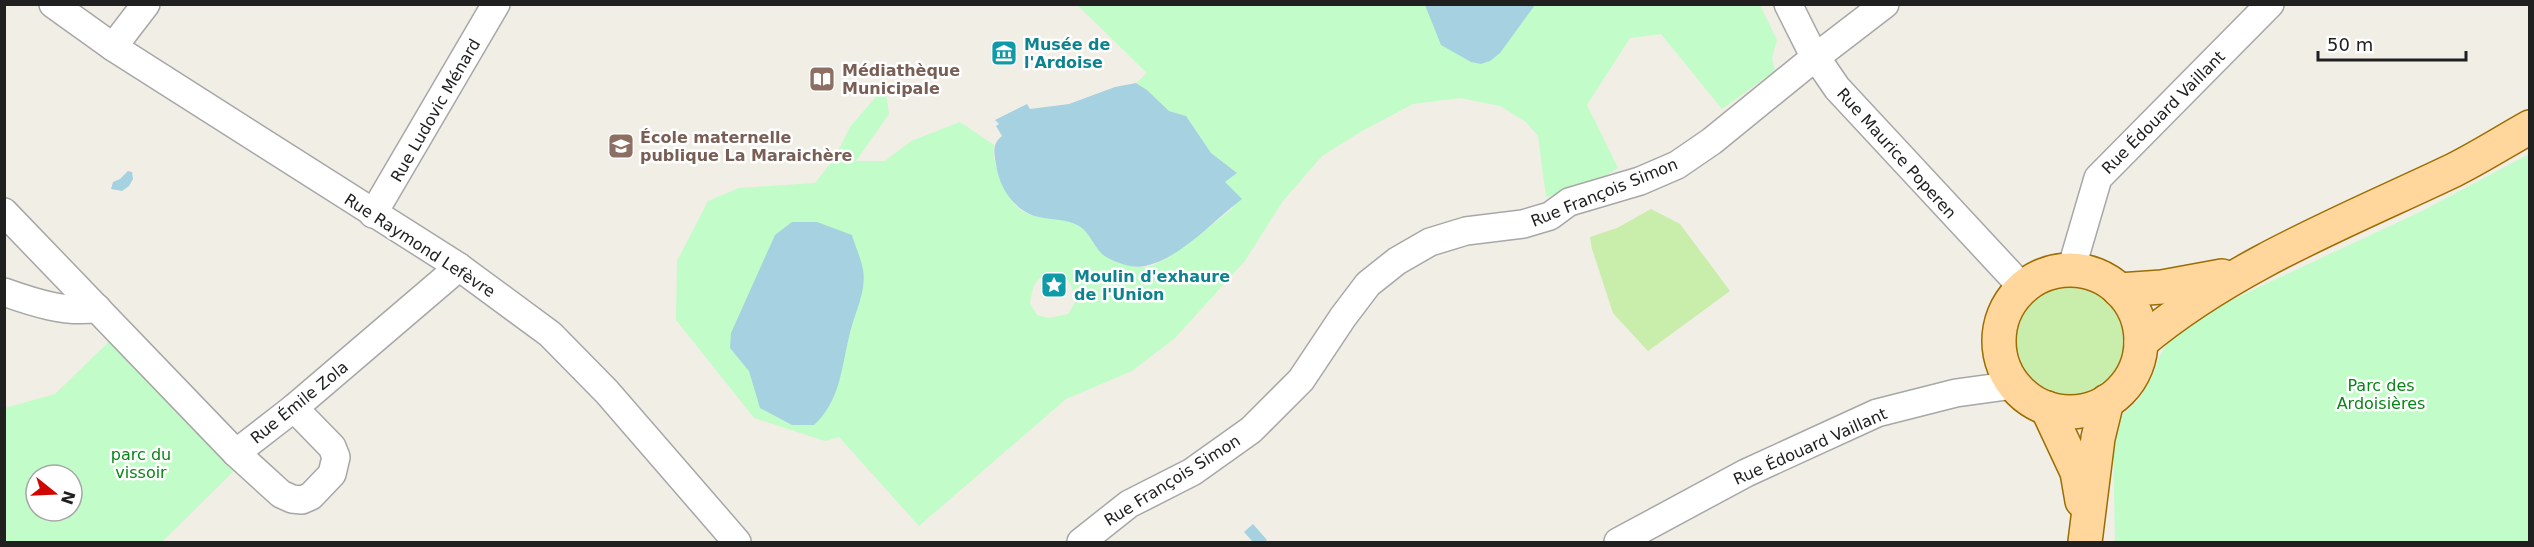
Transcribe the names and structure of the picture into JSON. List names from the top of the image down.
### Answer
{
  "streets": {
    "street": [
      "Rue Ludovic Ménard",
      "Rue Édouard Vaillant",
      "Rue Maurice Poperen",
      "Rue François Simon",
      "Rue Raymond Lefèvre",
      "Rue Émile Zola"
    ]
  },
  "crossings": [
    ["Rue Ludovic Ménard", "Rue Raymond Lefèvre"],
    ["Rue Édouard Vaillant", "Rue Maurice Poperen"],
    ["Rue Maurice Poperen", "Rue François Simon"],
    ["Rue Raymond Lefèvre", "Rue Émile Zola"]
  ],
  "parks": ["Parc des Ardoisières", "parc du vissoir"],
  "places": {
    "museum": ["Musée de l'Ardoise"],
    "library": ["Médiathèque Municipale"],
    "school or university": ["École maternelle publique La Maraichère"],
    "place": ["Moulin d'exhaure de l'Union"]
  },
  "scale_bar": "50 m",
  "north": "right"
}
